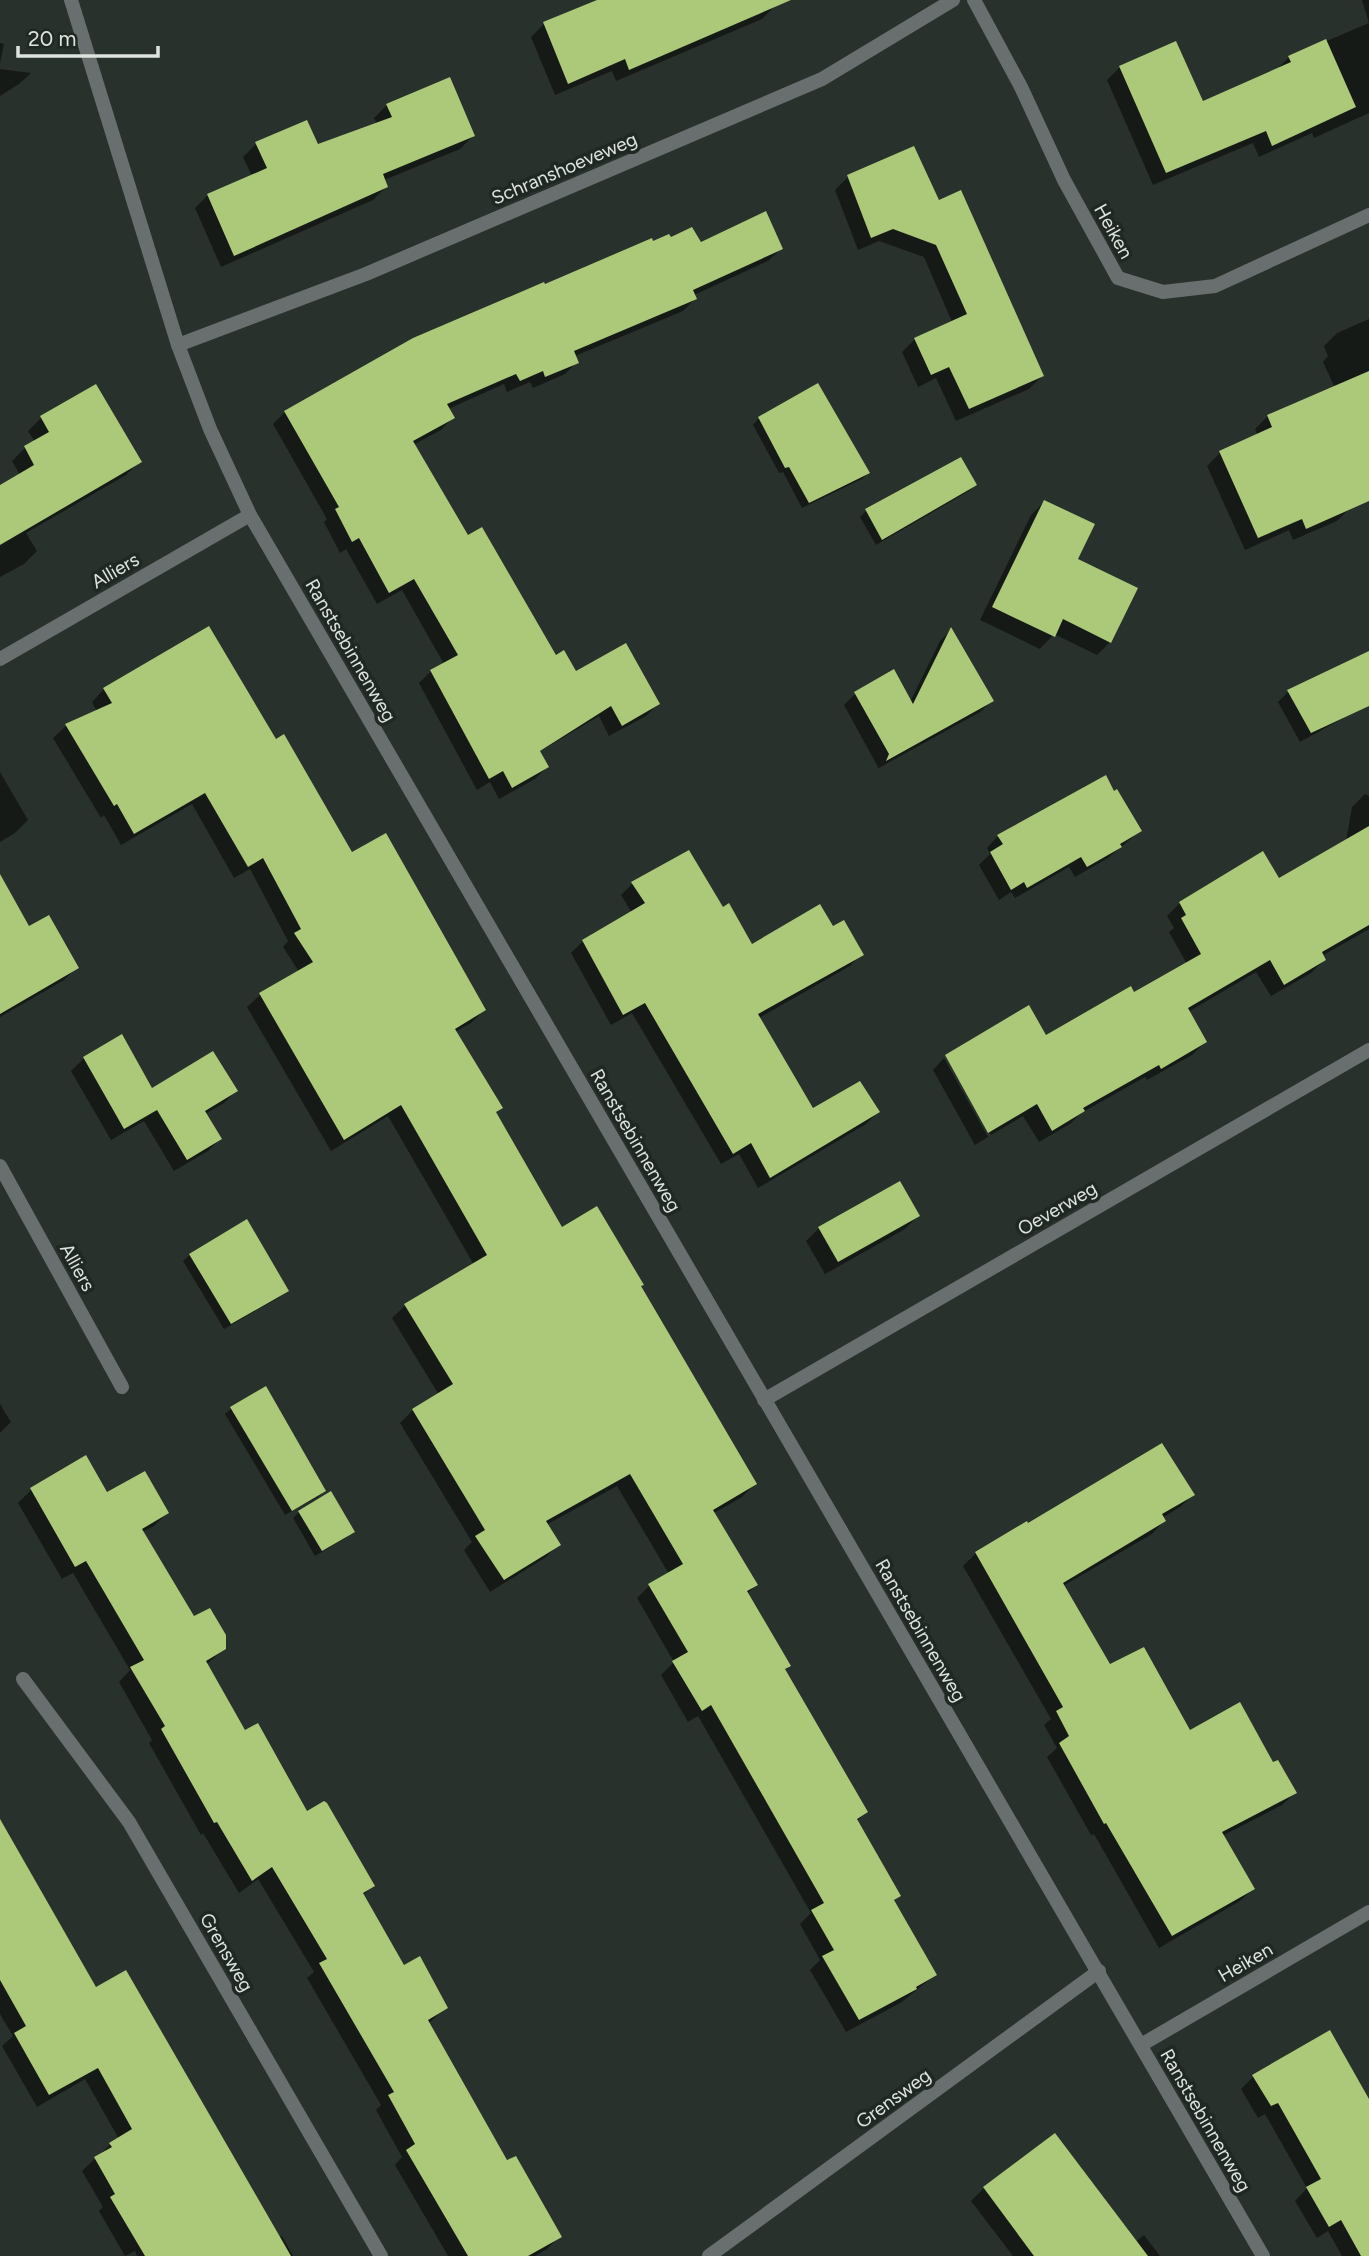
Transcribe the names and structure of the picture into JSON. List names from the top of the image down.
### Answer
{
  "streets": {
    "street": [
      "Schranshoeveweg",
      "Heiken",
      "Alliers",
      "Ranstsebinnenweg",
      "Oeverweg",
      "Grensweg"
    ]
  },
  "crossings": [
    ["Schranshoeveweg", "Ranstsebinnenweg"],
    ["Heiken", "Ranstsebinnenweg"],
    ["Alliers", "Ranstsebinnenweg"],
    ["Ranstsebinnenweg", "Oeverweg"],
    ["Ranstsebinnenweg", "Grensweg"]
  ],
  "scale_bar": "20 m"
}
